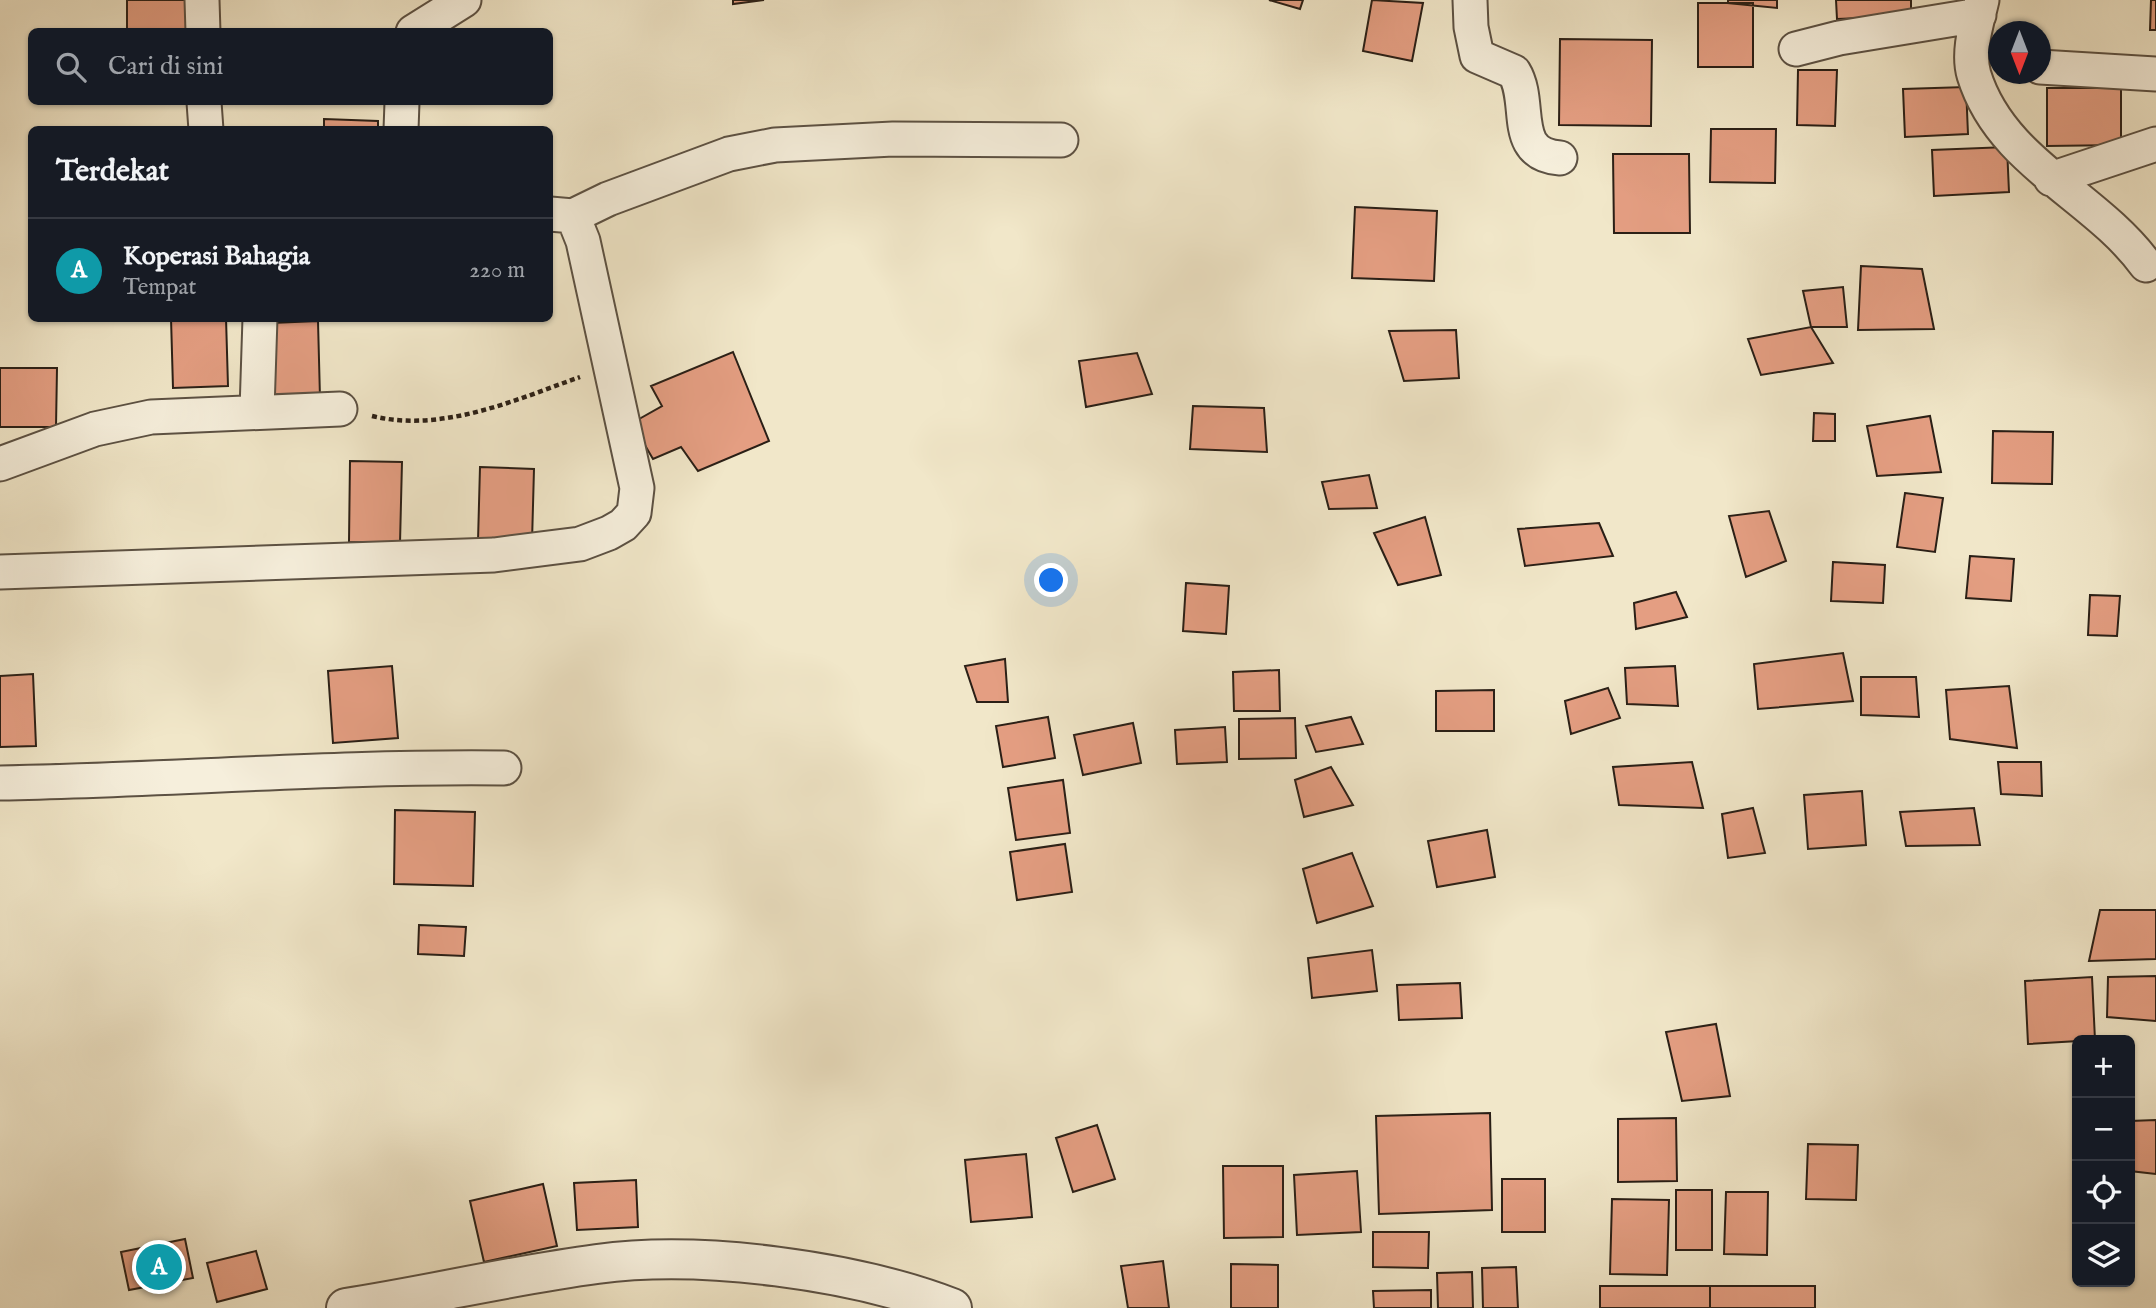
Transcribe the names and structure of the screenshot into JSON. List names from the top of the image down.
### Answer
{
  "north": "bottom",
  "page": {
    "search": "Cari di sini",
    "heading": "Terdekat",
    "list": [
      {
        "mark": "A",
        "name": "Koperasi Bahagia",
        "note": "Tempat",
        "value": "220 m"
      }
    ],
    "map_buttons": ["+", "−"],
    "pins": "A"
  }
}
